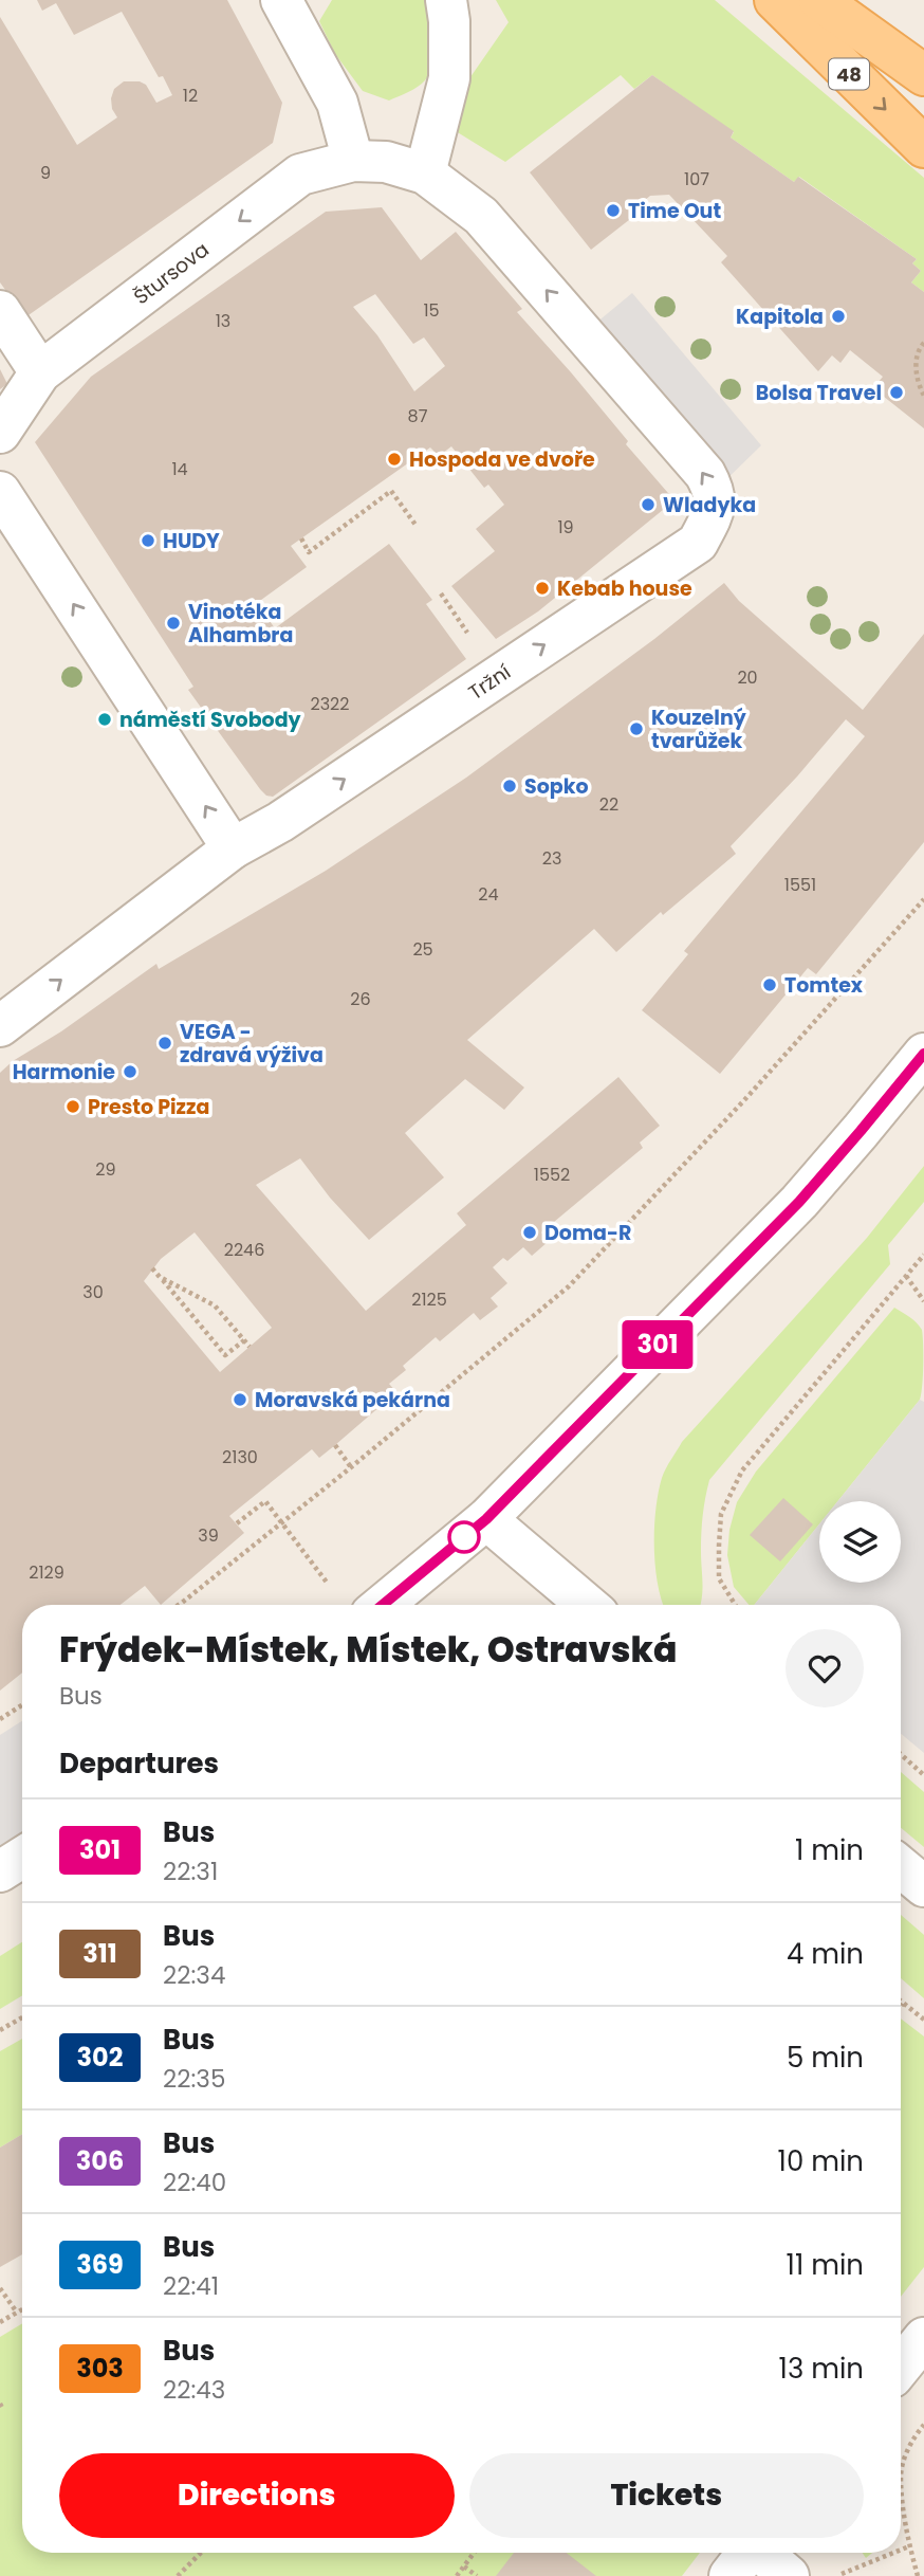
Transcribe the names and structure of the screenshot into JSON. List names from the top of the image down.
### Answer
{
  "streets": {
    "main road": ["48"],
    "street": ["Štursova", "Tržní"]
  },
  "one_way": ["Štursova"],
  "places": [
    "Time Out",
    "Kapitola",
    "Bolsa Travel",
    "Hospoda ve dvoře",
    "Wladyka",
    "HUDY",
    "Kebab house",
    "Vinotéka Alhambra",
    "náměstí Svobody",
    "Kouzelný tvarůžek",
    "Sopko",
    "Tomtex",
    "VEGA - zdravá výživa",
    "Harmonie",
    "Presto Pizza",
    "Doma-R",
    "Moravská pekárna"
  ],
  "lines": ["bus line 301"],
  "house_numbers": [
    "12",
    "9",
    "107",
    "15",
    "13",
    "87",
    "14",
    "19",
    "20",
    "2322",
    "22",
    "23",
    "1551",
    "24",
    "25",
    "26",
    "29",
    "1552",
    "2246",
    "30",
    "2125",
    "2130",
    "39",
    "2129"
  ],
  "page": {
    "on_map": "301",
    "heading": [
      ["Frýdek-Místek, Místek, Ostravská", "Bus"],
      "Departures"
    ],
    "list": [
      {
        "mark": "301",
        "name": "Bus",
        "note": "22:31",
        "value": "1 min"
      },
      {
        "mark": "311",
        "name": "Bus",
        "note": "22:34",
        "value": "4 min"
      },
      {
        "mark": "302",
        "name": "Bus",
        "note": "22:35",
        "value": "5 min"
      },
      {
        "mark": "306",
        "name": "Bus",
        "note": "22:40",
        "value": "10 min"
      },
      {
        "mark": "369",
        "name": "Bus",
        "note": "22:41",
        "value": "11 min"
      },
      {
        "mark": "303",
        "name": "Bus",
        "note": "22:43",
        "value": "13 min"
      }
    ],
    "buttons": ["Directions", "Tickets"]
  }
}
